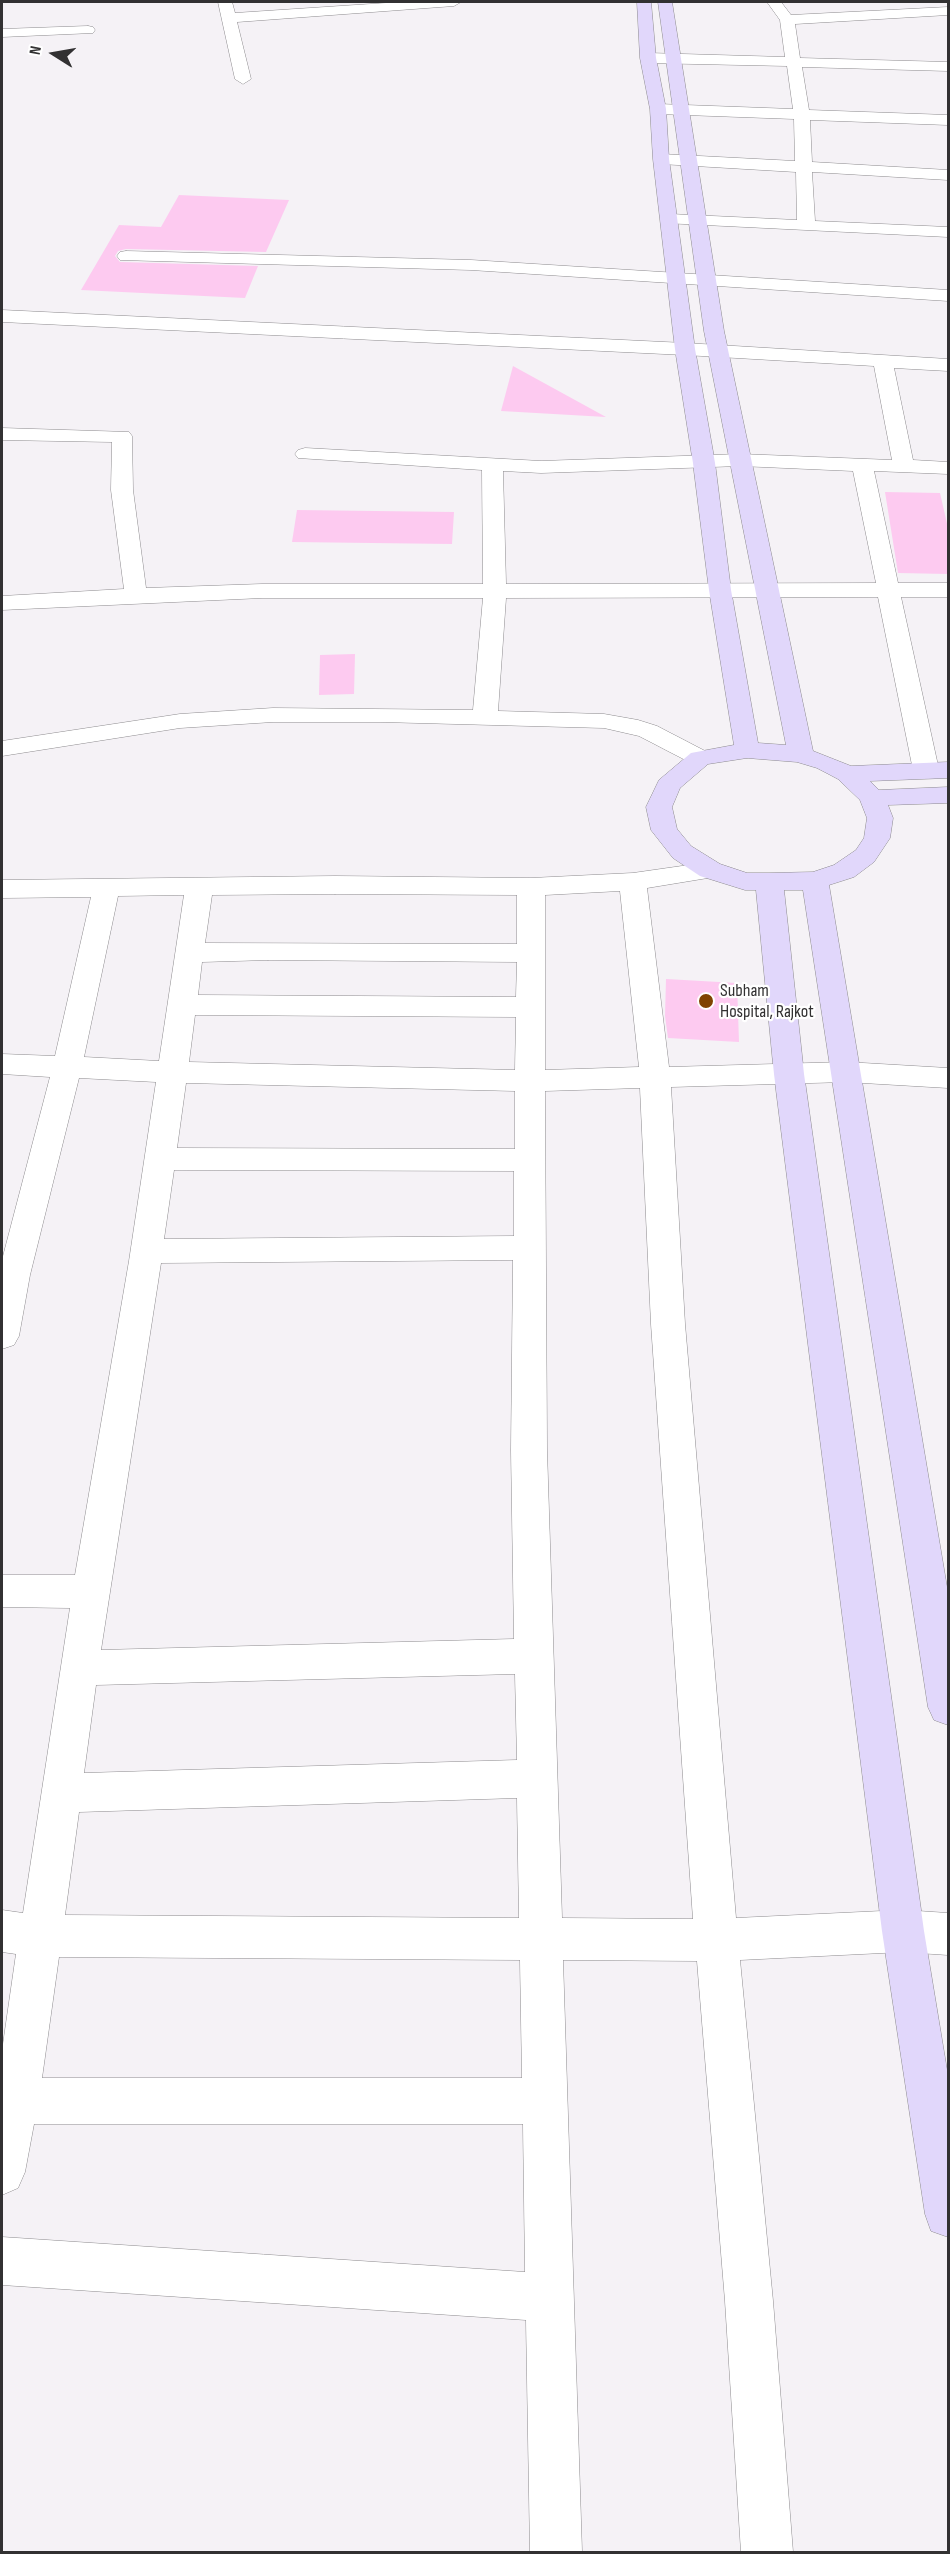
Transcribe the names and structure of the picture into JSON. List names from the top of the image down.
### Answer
{
  "places": ["Subham Hospital, Rajkot"],
  "north": "left"
}
